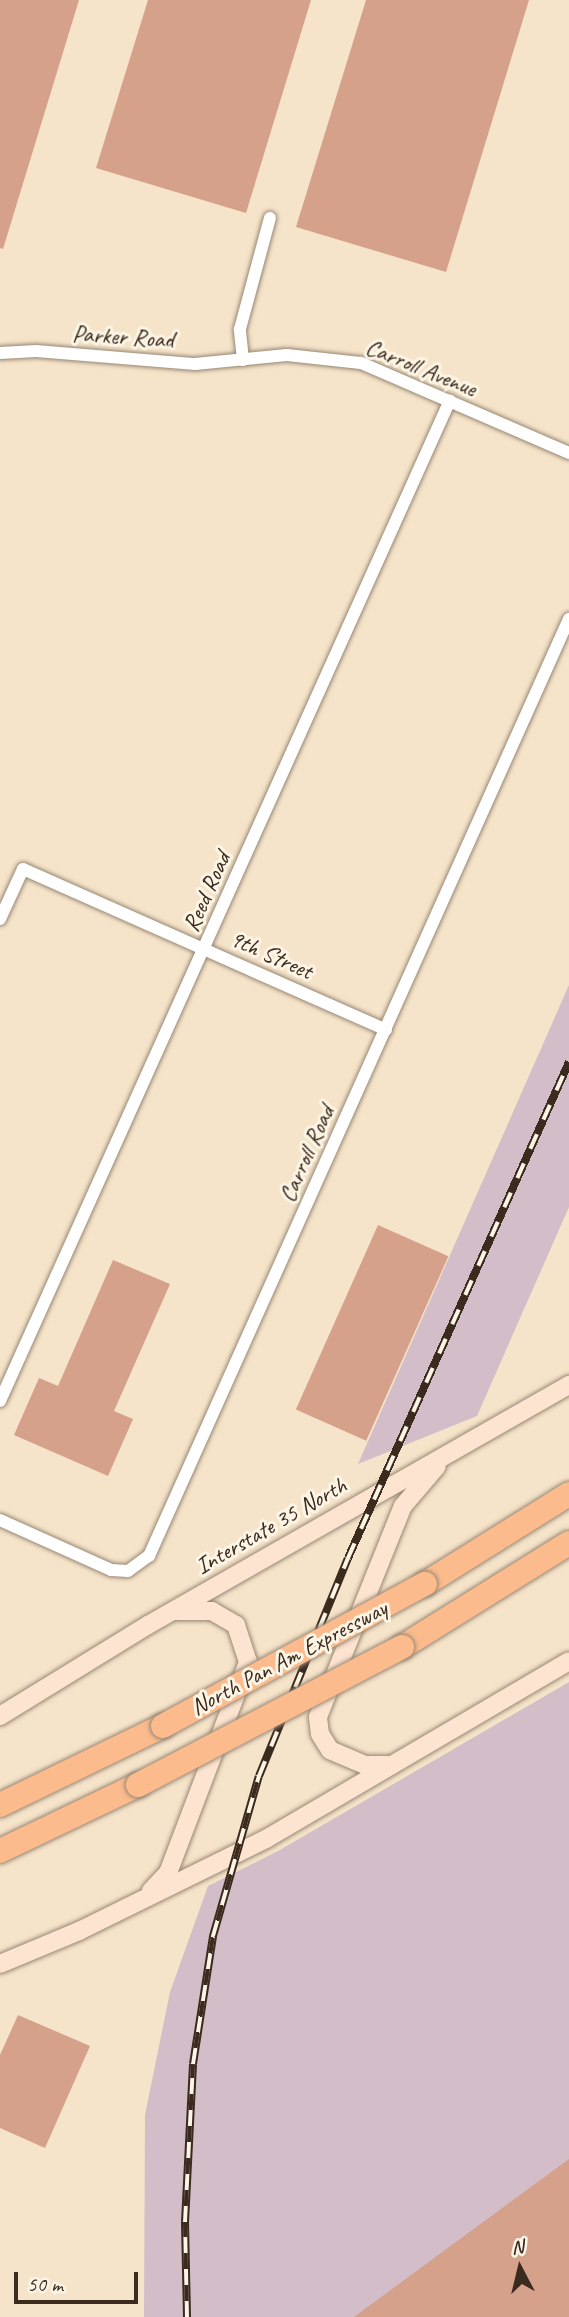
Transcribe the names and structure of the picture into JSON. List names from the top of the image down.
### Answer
{
  "streets": {
    "highway": ["North Pan Am Expressway"],
    "main road": ["Interstate 35 North"],
    "street": [
      "Parker Road",
      "Carroll Avenue",
      "Reed Road",
      "9th Street",
      "Carroll Road"
    ]
  },
  "crossings": [
    ["Parker Road", "Carroll Avenue"],
    ["Carroll Avenue", "Reed Road"],
    ["Reed Road", "9th Street"],
    ["9th Street", "Carroll Road"]
  ],
  "scale_bar": "50 m",
  "north": "top"
}
